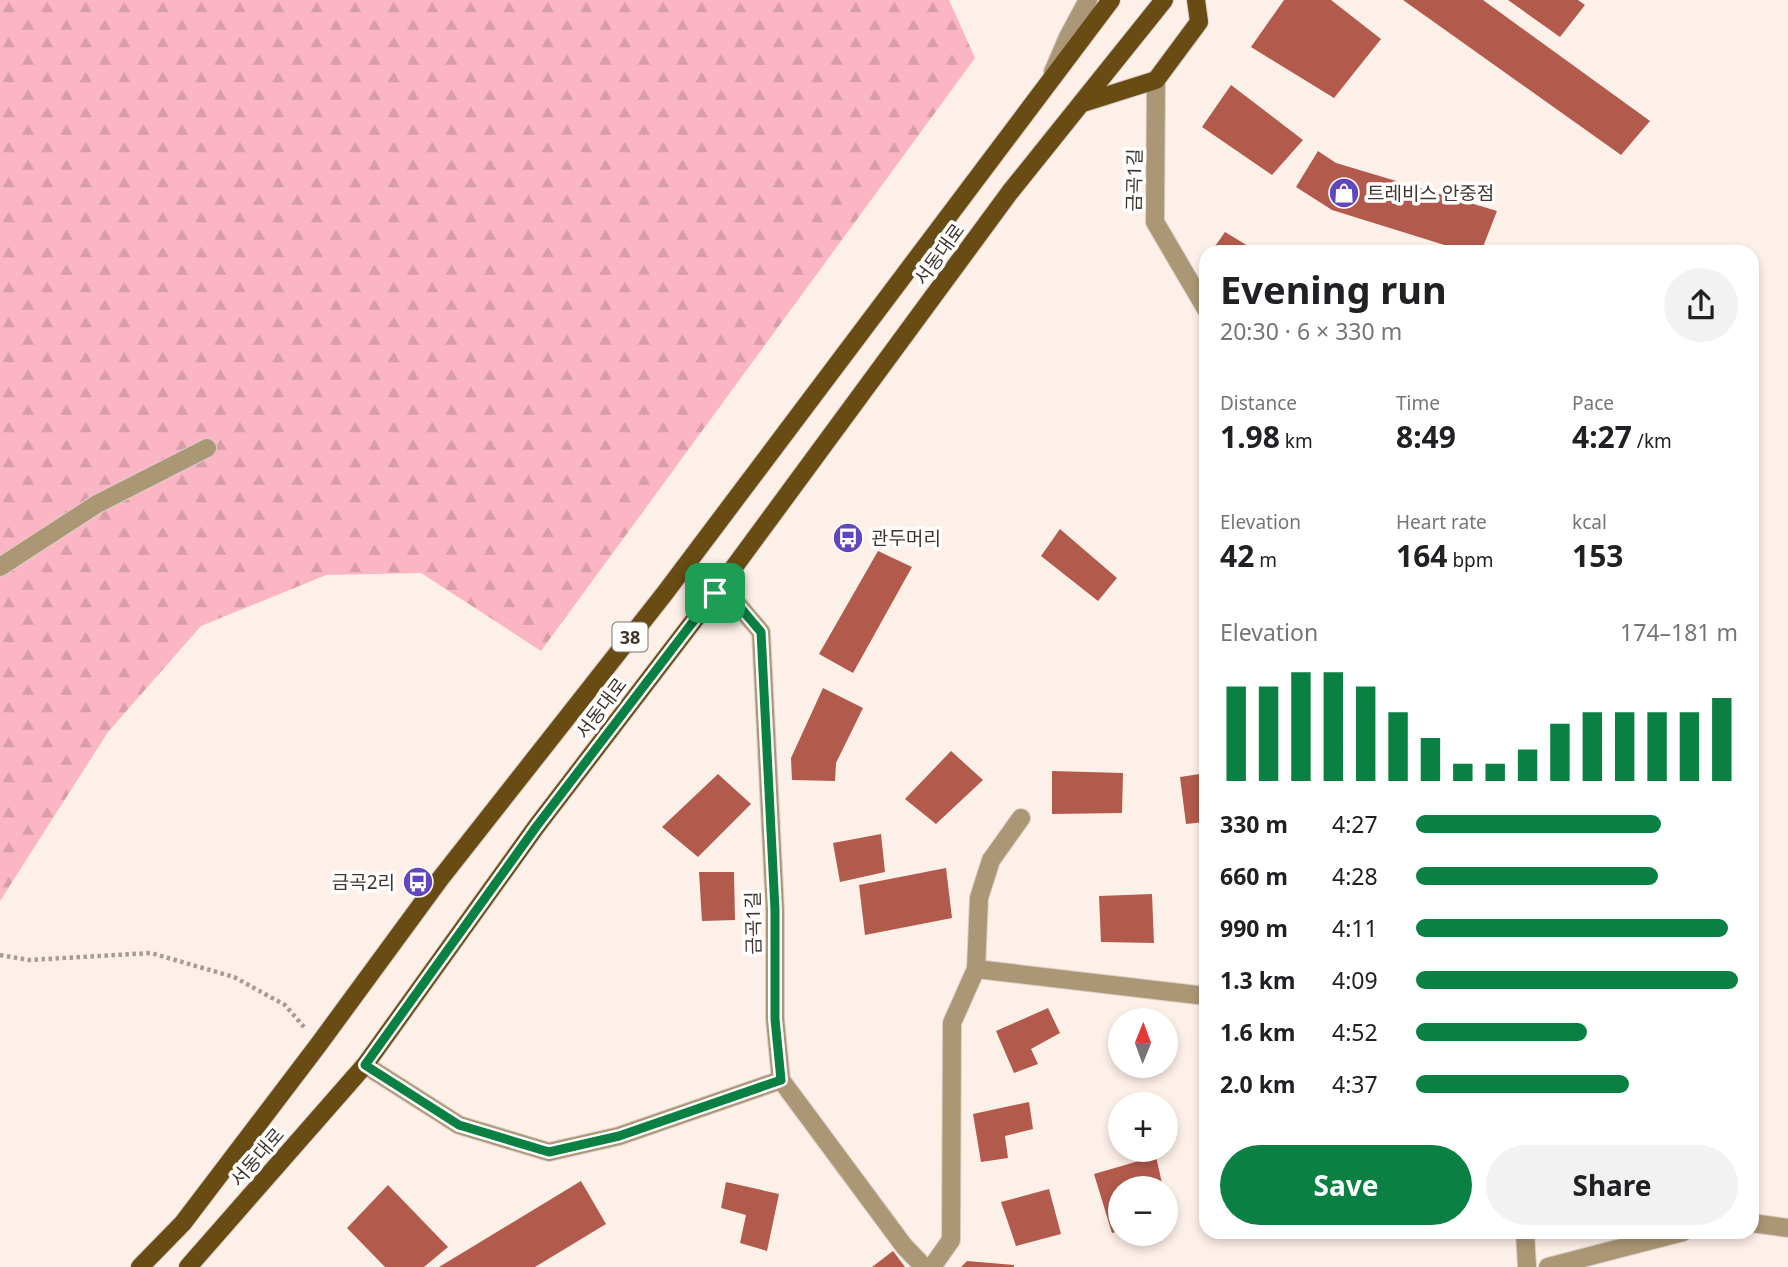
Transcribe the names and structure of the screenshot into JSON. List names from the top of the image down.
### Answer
{
  "streets": {
    "main road": ["서동대로", "38"],
    "street": ["금곡1길"]
  },
  "crossings": [
    ["금곡1길", "서동대로"]
  ],
  "places": {
    "shop": ["트레비스 안중점"],
    "bus stop": ["관두머리", "금곡2리"]
  },
  "north": "top",
  "page": {
    "heading": ["Evening run", "20:30 · 6 × 330 m"],
    "stats": [
      ["Distance", "1.98 km"],
      ["Time", "8:49"],
      ["Pace", "4:27 /km"],
      ["Elevation", "42 m"],
      ["Heart rate", "164 bpm"],
      ["kcal", "153"]
    ],
    "chart": ["Elevation", "174–181 m"],
    "list": [
      {
        "name": "330 m",
        "note": "4:27"
      },
      {
        "name": "660 m",
        "note": "4:28"
      },
      {
        "name": "990 m",
        "note": "4:11"
      },
      {
        "name": "1.3 km",
        "note": "4:09"
      },
      {
        "name": "1.6 km",
        "note": "4:52"
      },
      {
        "name": "2.0 km",
        "note": "4:37"
      }
    ],
    "map_buttons": ["+", "−"],
    "buttons": ["Save", "Share"]
  }
}
